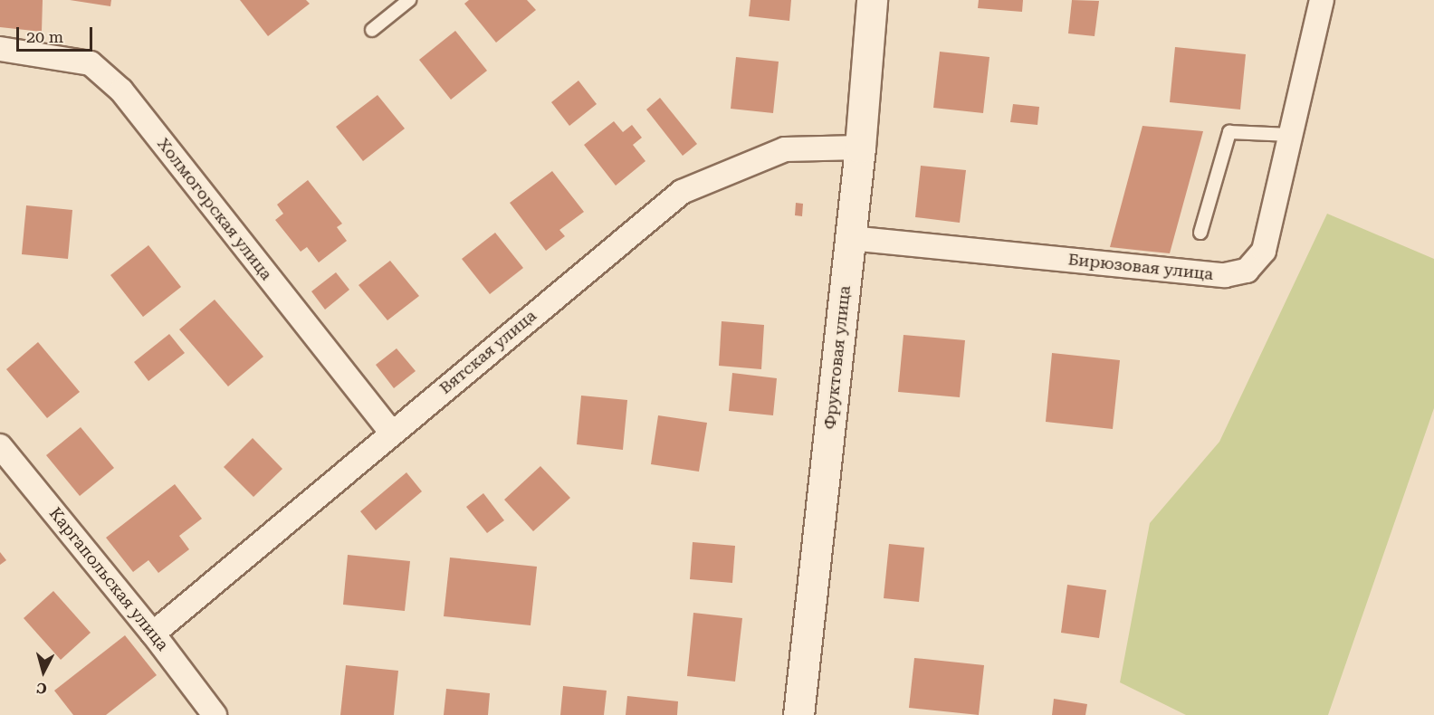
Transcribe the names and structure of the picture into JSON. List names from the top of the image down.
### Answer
{
  "streets": {
    "street": [
      "Холмогорская улица",
      "Бирюзовая улица",
      "Вятская улица",
      "Фруктовая улица",
      "Каргапольская улица"
    ]
  },
  "crossings": [
    ["Холмогорская улица", "Вятская улица"],
    ["Бирюзовая улица", "Фруктовая улица"],
    ["Вятская улица", "Фруктовая улица"],
    ["Вятская улица", "Каргапольская улица"]
  ],
  "scale_bar": "20 m",
  "north": "bottom"
}
